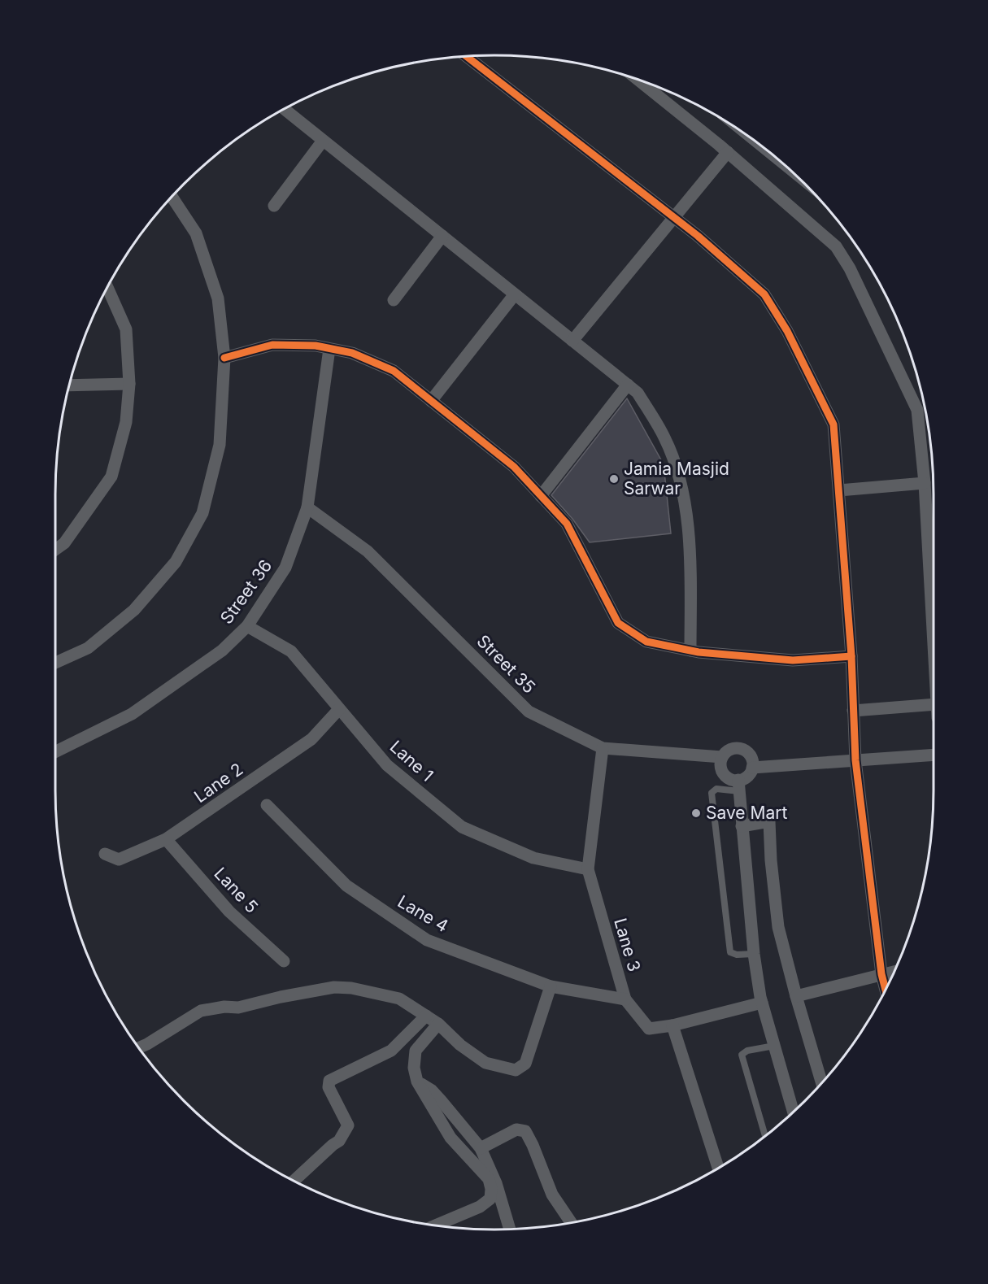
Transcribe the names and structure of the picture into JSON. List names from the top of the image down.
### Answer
{
  "streets": {
    "street": [
      "Street 36",
      "Street 35",
      "Lane 1",
      "Lane 2",
      "Lane 5",
      "Lane 4",
      "Lane 3"
    ]
  },
  "crossings": [
    ["Street 36", "Street 35"],
    ["Street 36", "Lane 1"],
    ["Street 35", "Lane 3"],
    ["Lane 1", "Lane 2"],
    ["Lane 1", "Lane 3"],
    ["Lane 2", "Lane 5"],
    ["Lane 4", "Lane 3"]
  ],
  "places": ["Jamia Masjid Sarwar", "Save Mart"]
}
